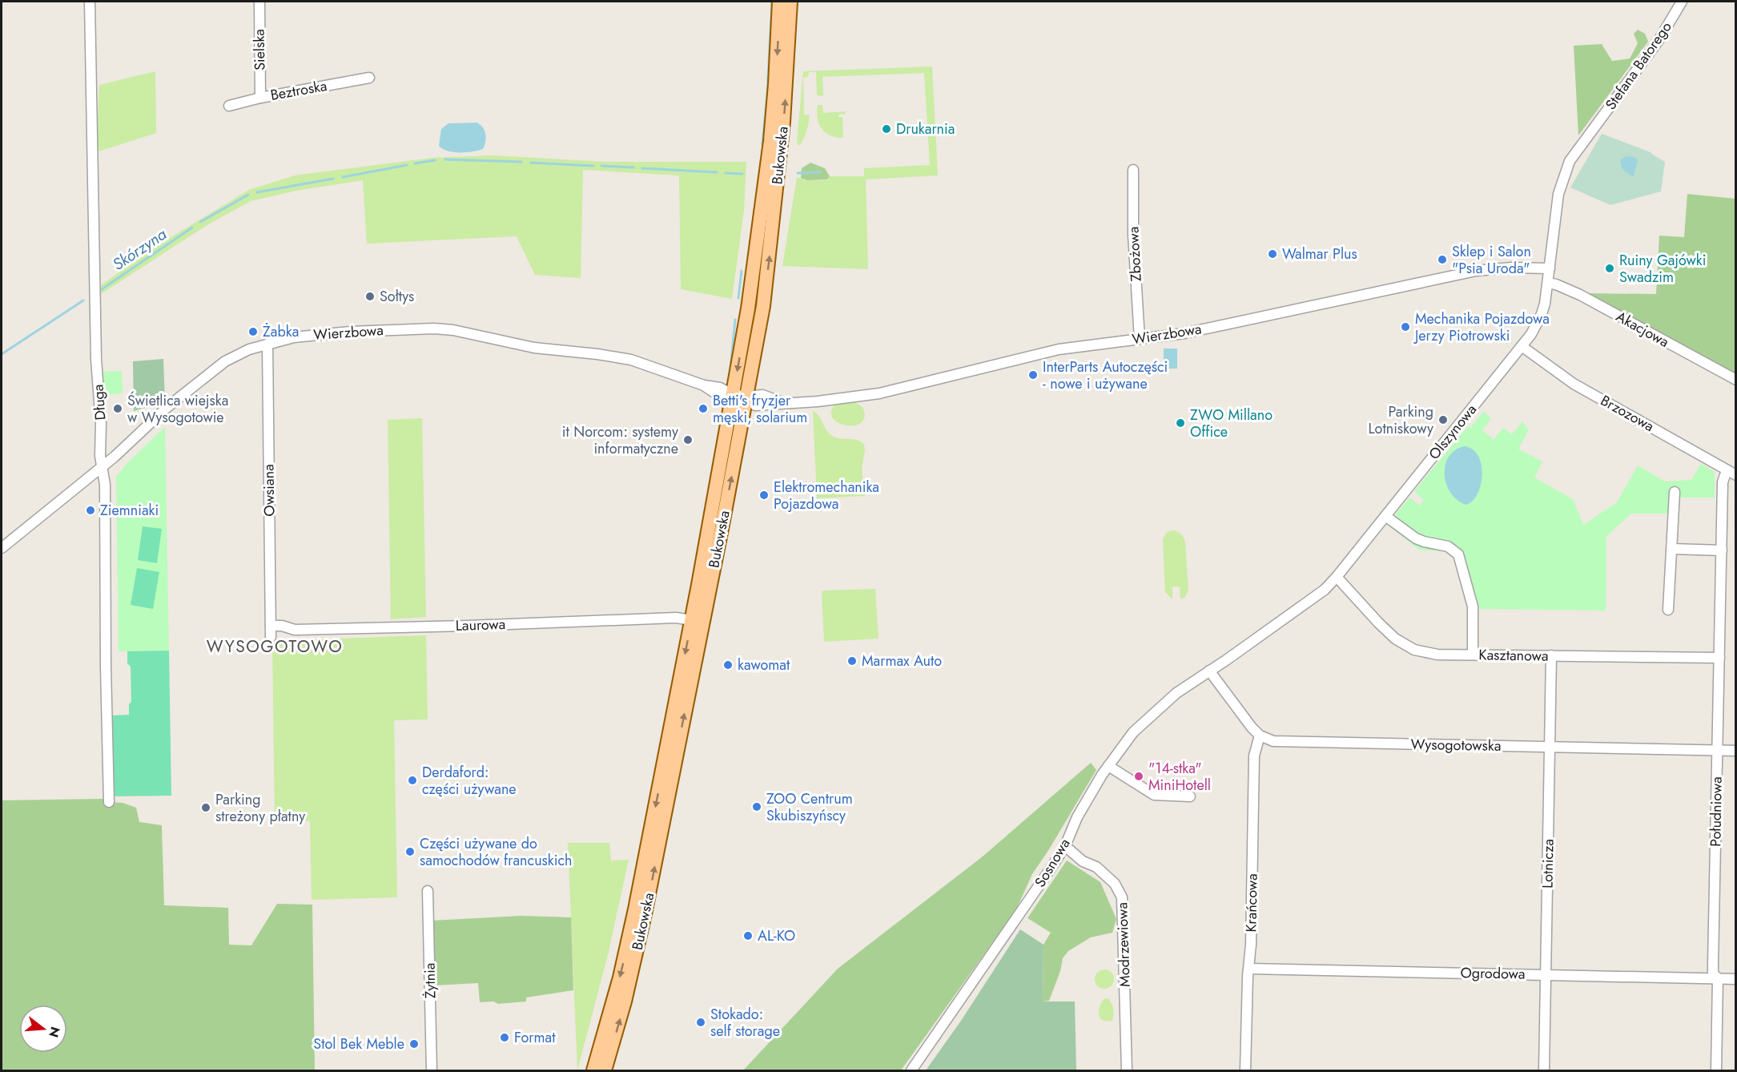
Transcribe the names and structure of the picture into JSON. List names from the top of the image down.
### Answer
{
  "streets": {
    "main road": ["Bukowska"],
    "street": [
      "Sielska",
      "Stefana Batorego",
      "Beztroska",
      "Zbożowa",
      "Akacjowa",
      "Wierzbowa",
      "Długa",
      "Brzozowa",
      "Olszynowa",
      "Owsiana",
      "Laurowa",
      "Kasztanowa",
      "Wysogotowska",
      "Południowa",
      "Sosnowa",
      "Lotnicza",
      "Krańcowa",
      "Modrzewiowa",
      "Ogrodowa",
      "Żytnia"
    ]
  },
  "crossings": [
    ["Sielska", "Beztroska"],
    ["Stefana Batorego", "Olszynowa"],
    ["Bukowska", "Wierzbowa"],
    ["Bukowska", "Laurowa"],
    ["Zbożowa", "Wierzbowa"],
    ["Akacjowa", "Olszynowa"],
    ["Wierzbowa", "Długa"],
    ["Wierzbowa", "Olszynowa"],
    ["Wierzbowa", "Owsiana"],
    ["Brzozowa", "Olszynowa"],
    ["Brzozowa", "Południowa"],
    ["Olszynowa", "Kasztanowa"],
    ["Olszynowa", "Sosnowa"],
    ["Owsiana", "Laurowa"],
    ["Kasztanowa", "Południowa"],
    ["Kasztanowa", "Lotnicza"],
    ["Wysogotowska", "Południowa"],
    ["Wysogotowska", "Lotnicza"],
    ["Wysogotowska", "Krańcowa"],
    ["Południowa", "Ogrodowa"],
    ["Sosnowa", "Modrzewiowa"],
    ["Lotnicza", "Ogrodowa"],
    ["Krańcowa", "Ogrodowa"]
  ],
  "districts": ["WYSOGOTOWO"],
  "water": ["Skórzyna"],
  "places": [
    "Drukarnia",
    "Walmar Plus",
    "Sklep i Salon \"Psia Uroda\"",
    "Ruiny Gajówki Swadzim",
    "Sołtys",
    "Mechanika Pojazdowa Jerzy Piotrowski",
    "Żabka",
    "InterParts Autoczęści - nowe i używane",
    "Świetlica wiejska w Wysogotowie",
    "Betti's fryzjer męski, solarium",
    "Parking Lotniskowy",
    "ZWO Millano Office",
    "it Norcom: systemy informatyczne",
    "Elektromechanika Pojazdowa",
    "Ziemniaki",
    "Marmax Auto",
    "kawomat",
    "\"14-stka\" MiniHotell",
    "Derdaford: części używane",
    "ZOO Centrum Skubiszyńscy",
    "Parking streżony płatny",
    "Części używane do samochodów francuskich",
    "AL-KO",
    "Stokado: self storage",
    "Format",
    "Stol Bek Meble"
  ],
  "north": "right"
}
